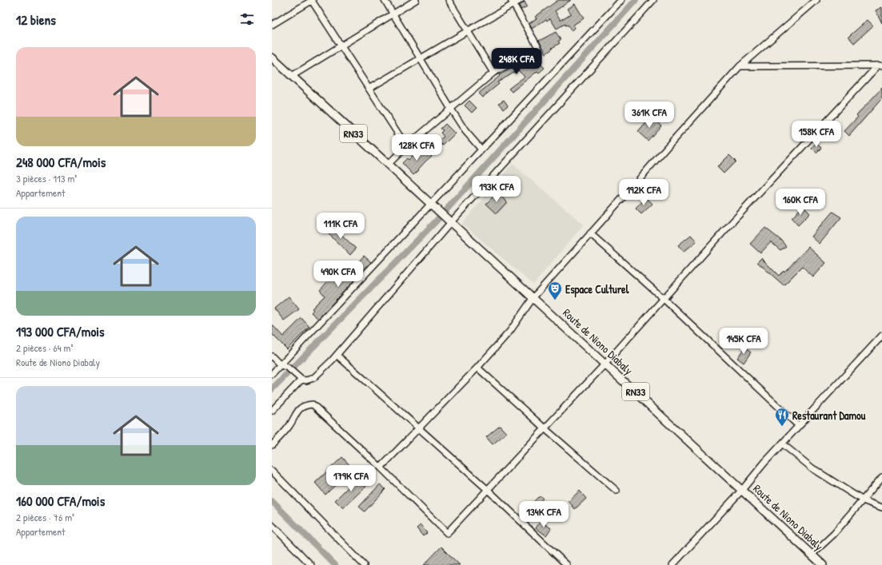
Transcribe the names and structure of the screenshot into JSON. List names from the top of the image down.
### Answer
{
  "streets": {
    "main road": ["RN33", "Route de Niono Diabaly"]
  },
  "places": {
    "theatre": ["Espace Culturel"],
    "restaurant": ["Restaurant Damou"]
  },
  "page": {
    "heading": "12 biens",
    "list": [
      {
        "name": "248 000 CFA/mois",
        "note": "3 pièces · 113 m² · Appartement"
      },
      {
        "name": "193 000 CFA/mois",
        "note": "2 pièces · 64 m² · Route de Niono Diabaly"
      },
      {
        "name": "160 000 CFA/mois",
        "note": "2 pièces · 76 m² · Appartement"
      }
    ],
    "price": [
      "248K CFA",
      "361K CFA",
      "158K CFA",
      "128K CFA",
      "193K CFA",
      "192K CFA",
      "160K CFA",
      "111K CFA",
      "490K CFA",
      "145K CFA",
      "179K CFA",
      "134K CFA"
    ]
  }
}
